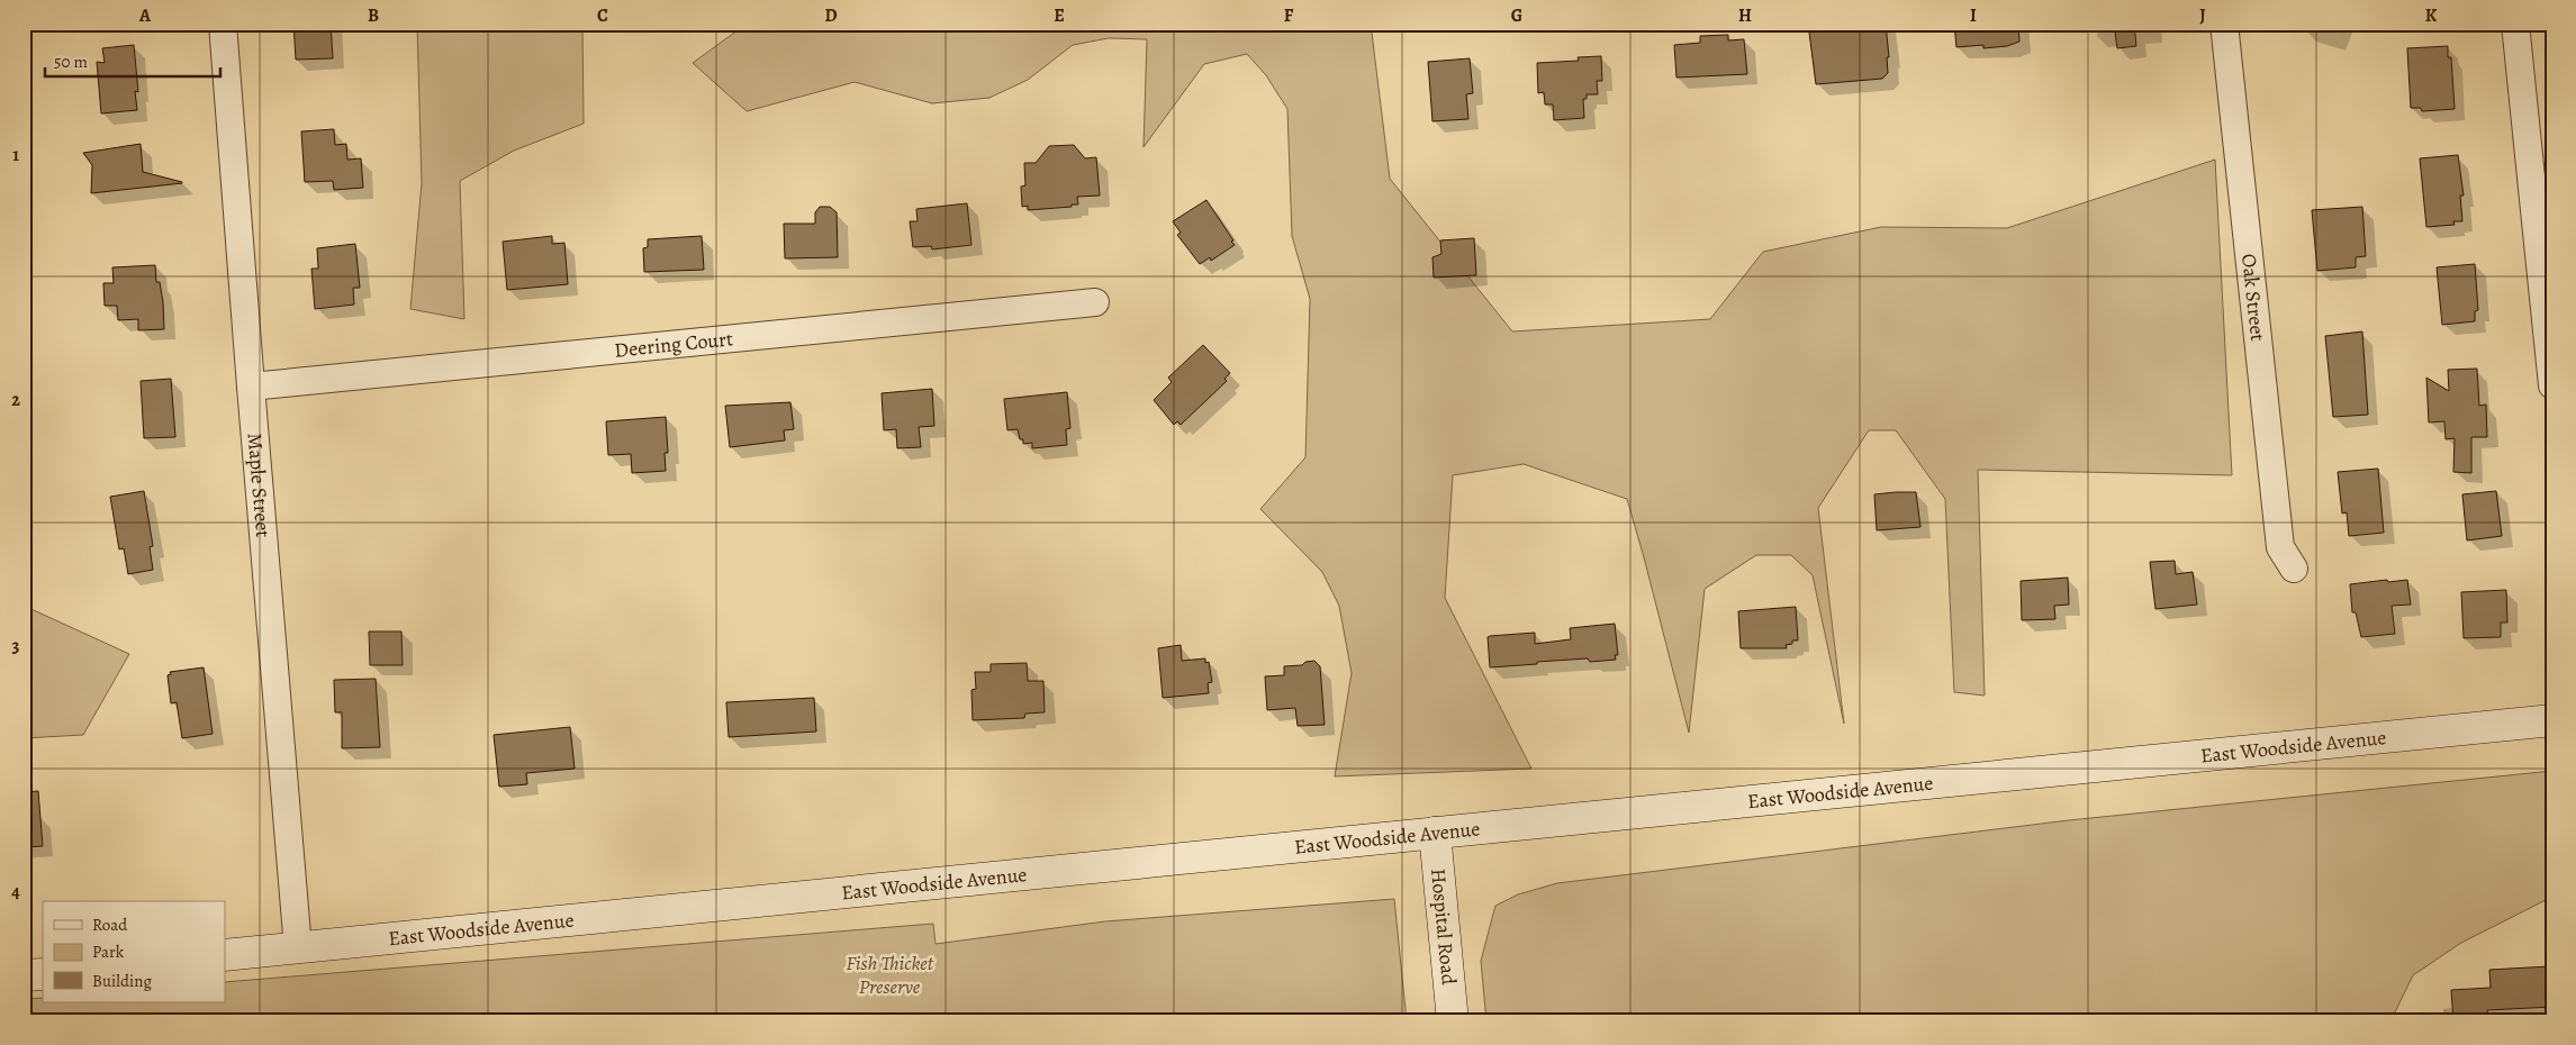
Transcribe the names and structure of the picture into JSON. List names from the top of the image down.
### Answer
{
  "streets": {
    "main road": ["East Woodside Avenue", "Hospital Road"],
    "street": ["Oak Street", "Deering Court", "Maple Street"]
  },
  "crossings": [
    ["Deering Court", "Maple Street"],
    ["Maple Street", "East Woodside Avenue"],
    ["East Woodside Avenue", "Hospital Road"]
  ],
  "parks": ["Fish Thicket Preserve"],
  "legend": ["Road", "Park", "Building"],
  "scale_bar": "50 m",
  "grid": {
    "columns": [
      "A",
      "B",
      "C",
      "D",
      "E",
      "F",
      "G",
      "H",
      "I",
      "J",
      "K"
    ],
    "rows": [
      "1",
      "2",
      "3",
      "4"
    ]
  }
}
